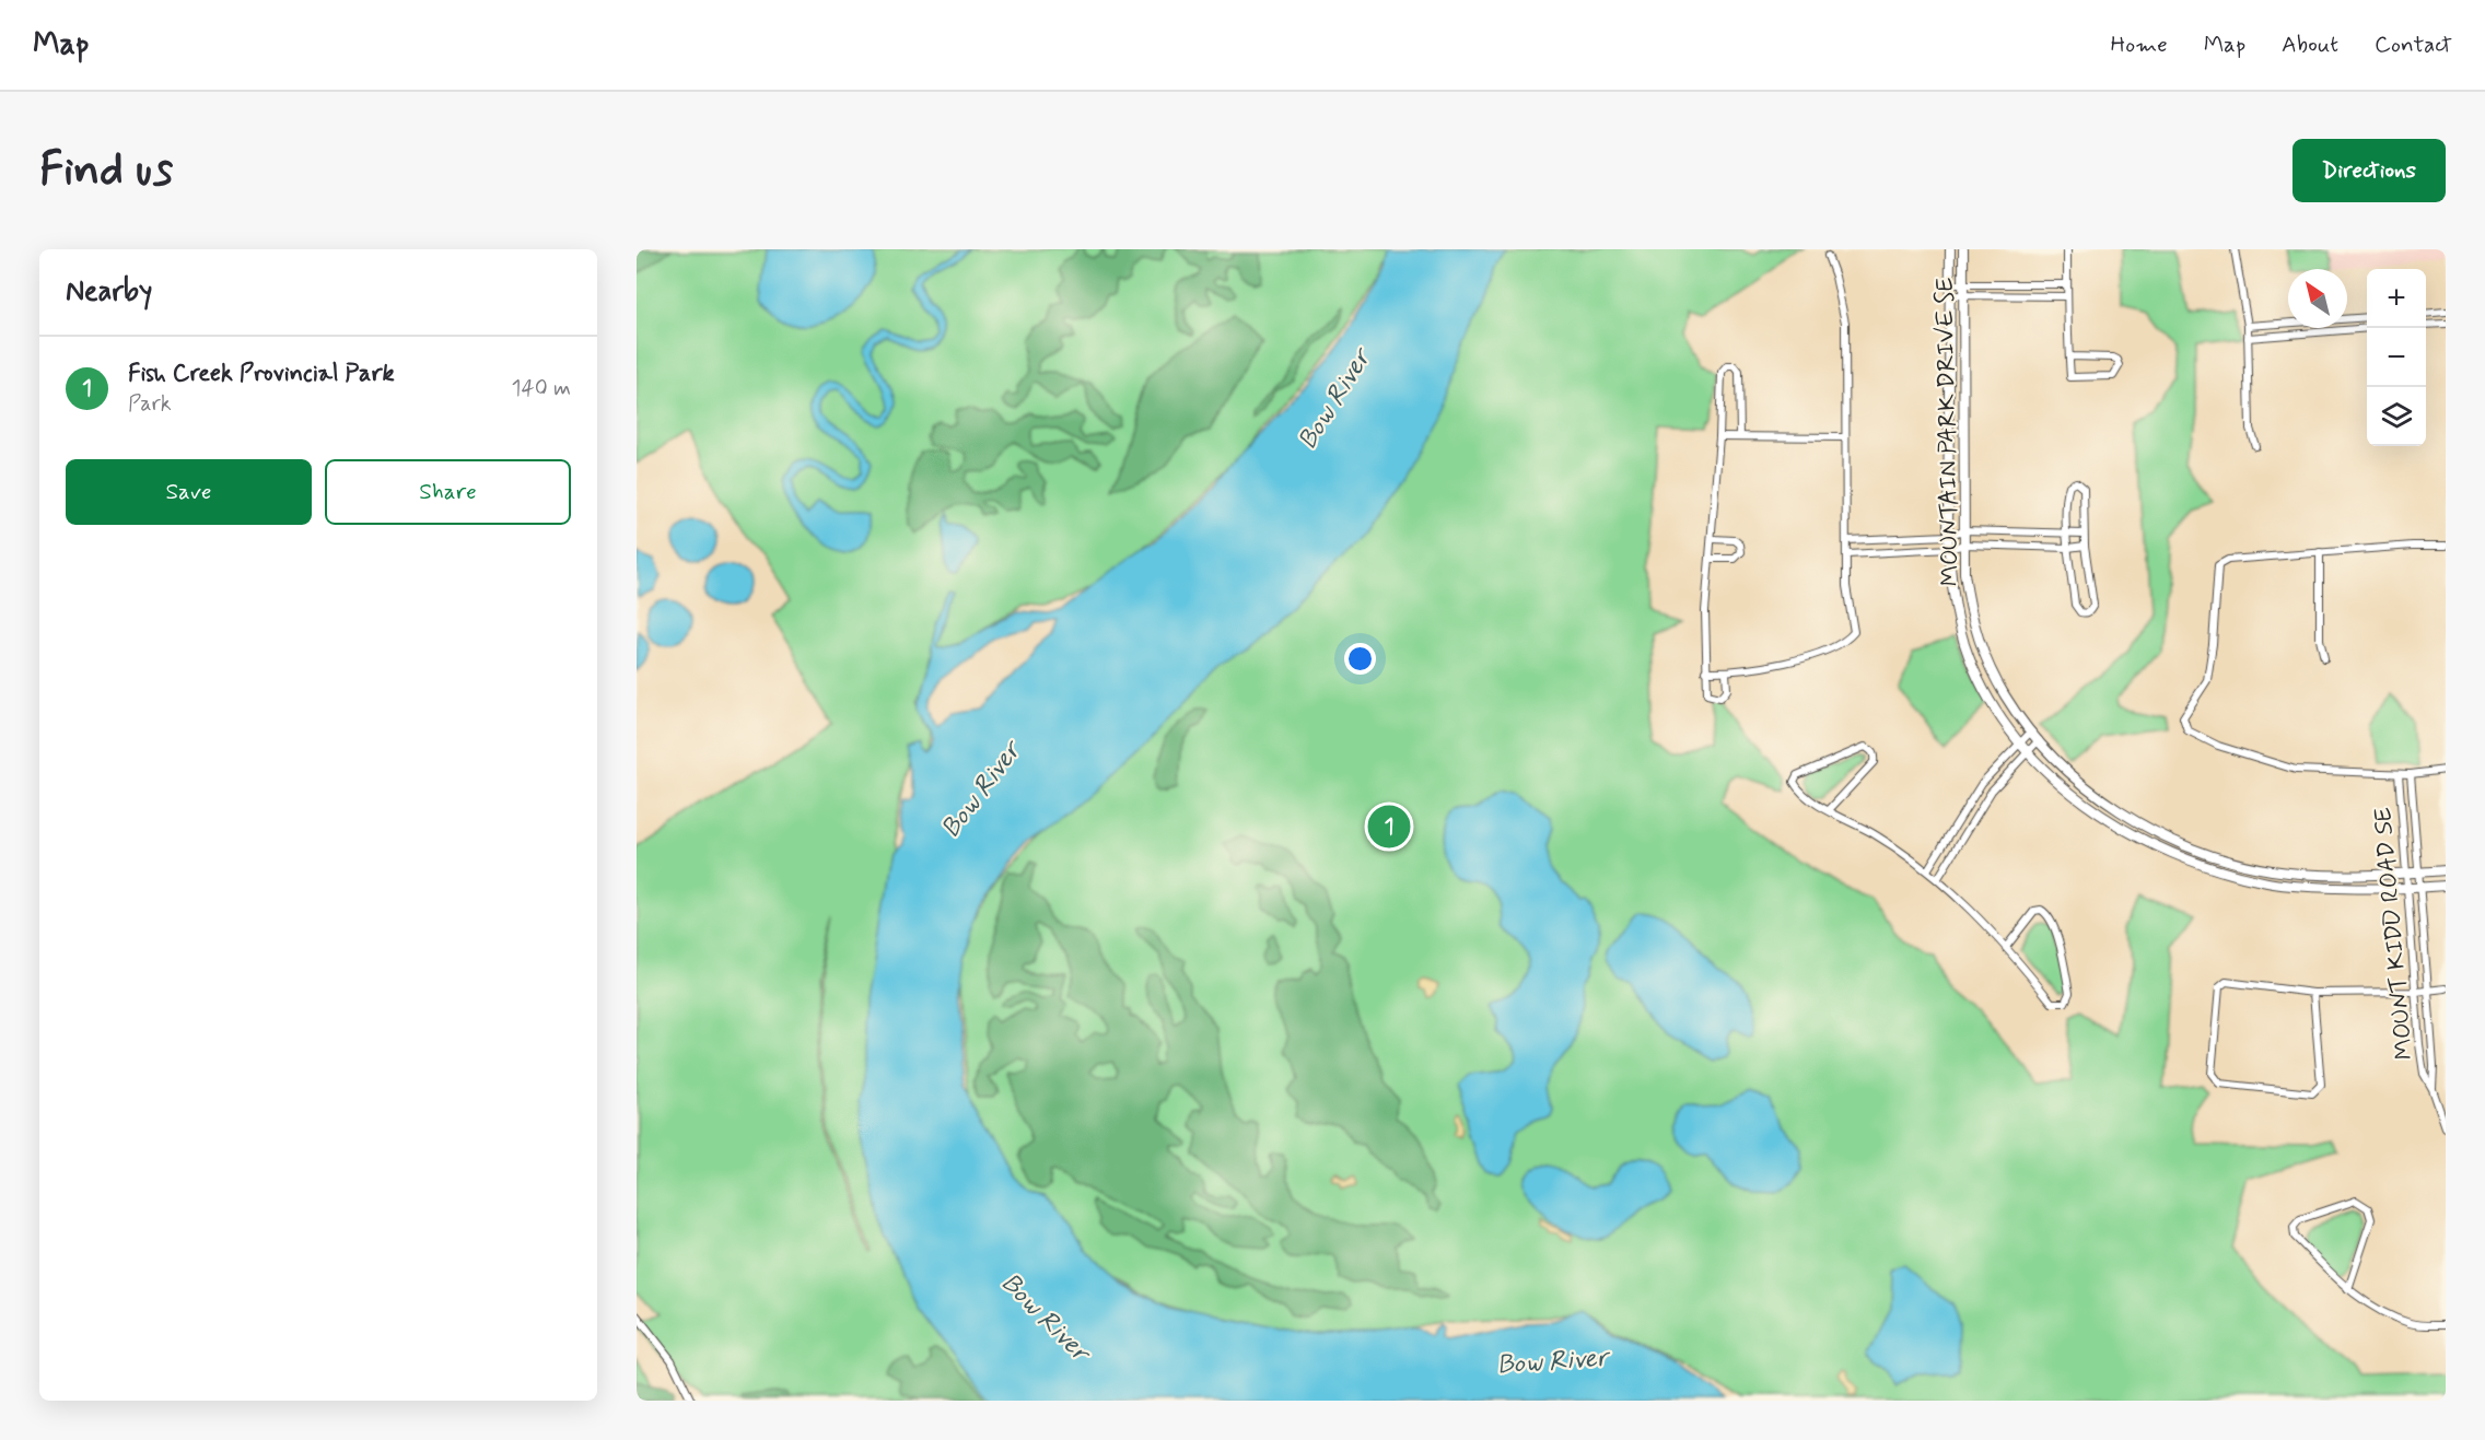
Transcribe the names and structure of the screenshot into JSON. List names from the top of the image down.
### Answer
{
  "streets": {
    "street": ["MOUNTAIN PARK DRIVE SE", "MOUNT KIDD ROAD SE"]
  },
  "crossings": [
    ["MOUNTAIN PARK DRIVE SE", "MOUNT KIDD ROAD SE"]
  ],
  "water": ["Bow River"],
  "north": "top left",
  "page": {
    "header": "Map",
    "nav": [
      "Home",
      "Map",
      "About",
      "Contact"
    ],
    "buttons": [
      "Directions",
      ["Save", "Share"]
    ],
    "title": "Find us",
    "heading": "Nearby",
    "map_buttons": ["+", "−"],
    "list": [
      {
        "mark": "1",
        "name": "Fish Creek Provincial Park",
        "note": "Park",
        "value": "140 m"
      }
    ],
    "pins": "1"
  }
}
